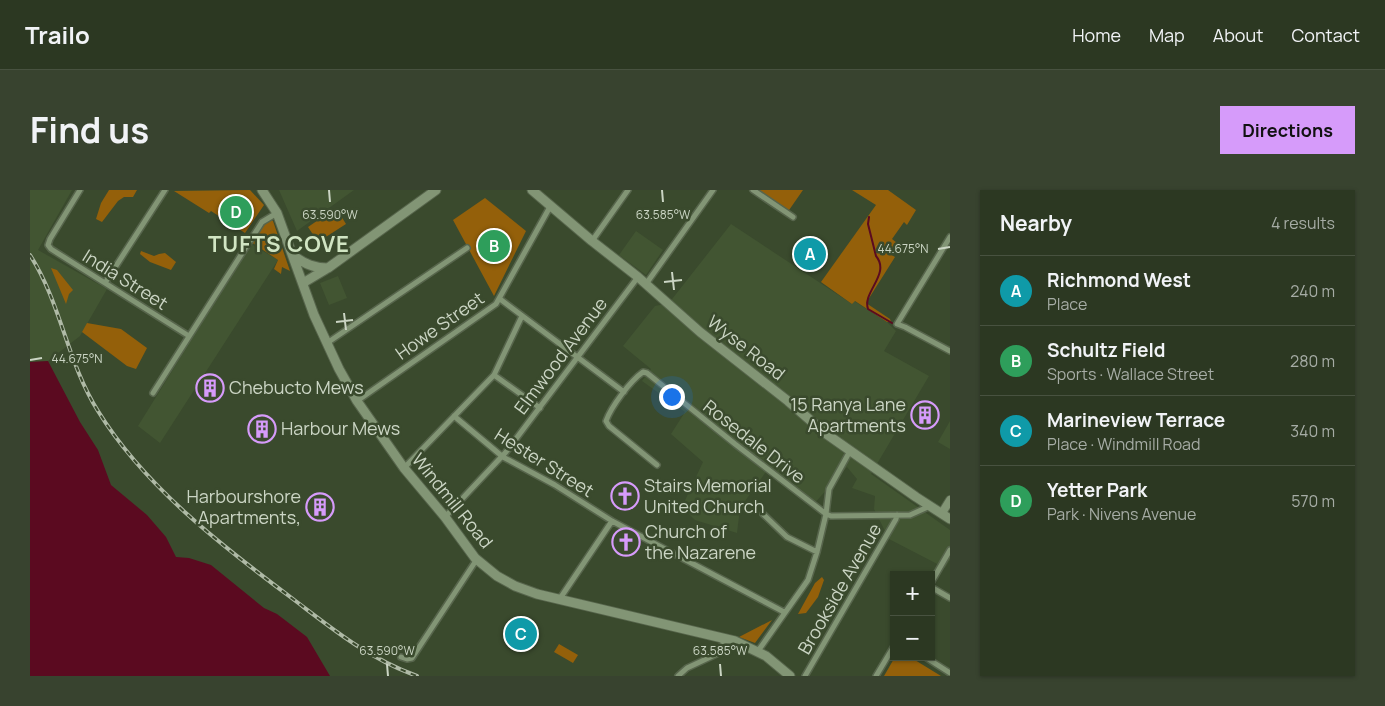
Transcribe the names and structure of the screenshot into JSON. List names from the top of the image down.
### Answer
{
  "streets": {
    "main road": ["Wyse Road", "Windmill Road"],
    "street": [
      "India Street",
      "Howe Street",
      "Elmwood Avenue",
      "Rosedale Drive",
      "Hester Street",
      "Brookside Avenue"
    ]
  },
  "crossings": [
    ["Howe Street", "Wyse Road"],
    ["Howe Street", "Windmill Road"],
    ["Wyse Road", "Elmwood Avenue"],
    ["Elmwood Avenue", "Hester Street"],
    ["Elmwood Avenue", "Windmill Road"]
  ],
  "districts": ["TUFTS COVE"],
  "places": {
    "building": [
      "Chebucto Mews",
      "15 Ranya Lane Apartments",
      "Harbour Mews",
      "Harbourshore Apartments,"
    ],
    "church": ["Stairs Memorial United Church", "Church of the Nazarene"]
  },
  "page": {
    "header": "Trailo",
    "nav": [
      "Home",
      "Map",
      "About",
      "Contact"
    ],
    "title": "Find us",
    "buttons": "Directions",
    "heading": ["Nearby", "4 results"],
    "pins": [
      "D",
      "B",
      "A",
      "C"
    ],
    "list": [
      {
        "mark": "A",
        "name": "Richmond West",
        "note": "Place",
        "value": "240 m"
      },
      {
        "mark": "B",
        "name": "Schultz Field",
        "note": "Sports · Wallace Street",
        "value": "280 m"
      },
      {
        "mark": "C",
        "name": "Marineview Terrace",
        "note": "Place · Windmill Road",
        "value": "340 m"
      },
      {
        "mark": "D",
        "name": "Yetter Park",
        "note": "Park · Nivens Avenue",
        "value": "570 m"
      }
    ],
    "map_buttons": ["+", "−"]
  },
  "coordinates": ["63.590°W", "63.585°W", "44.675°N"]
}
